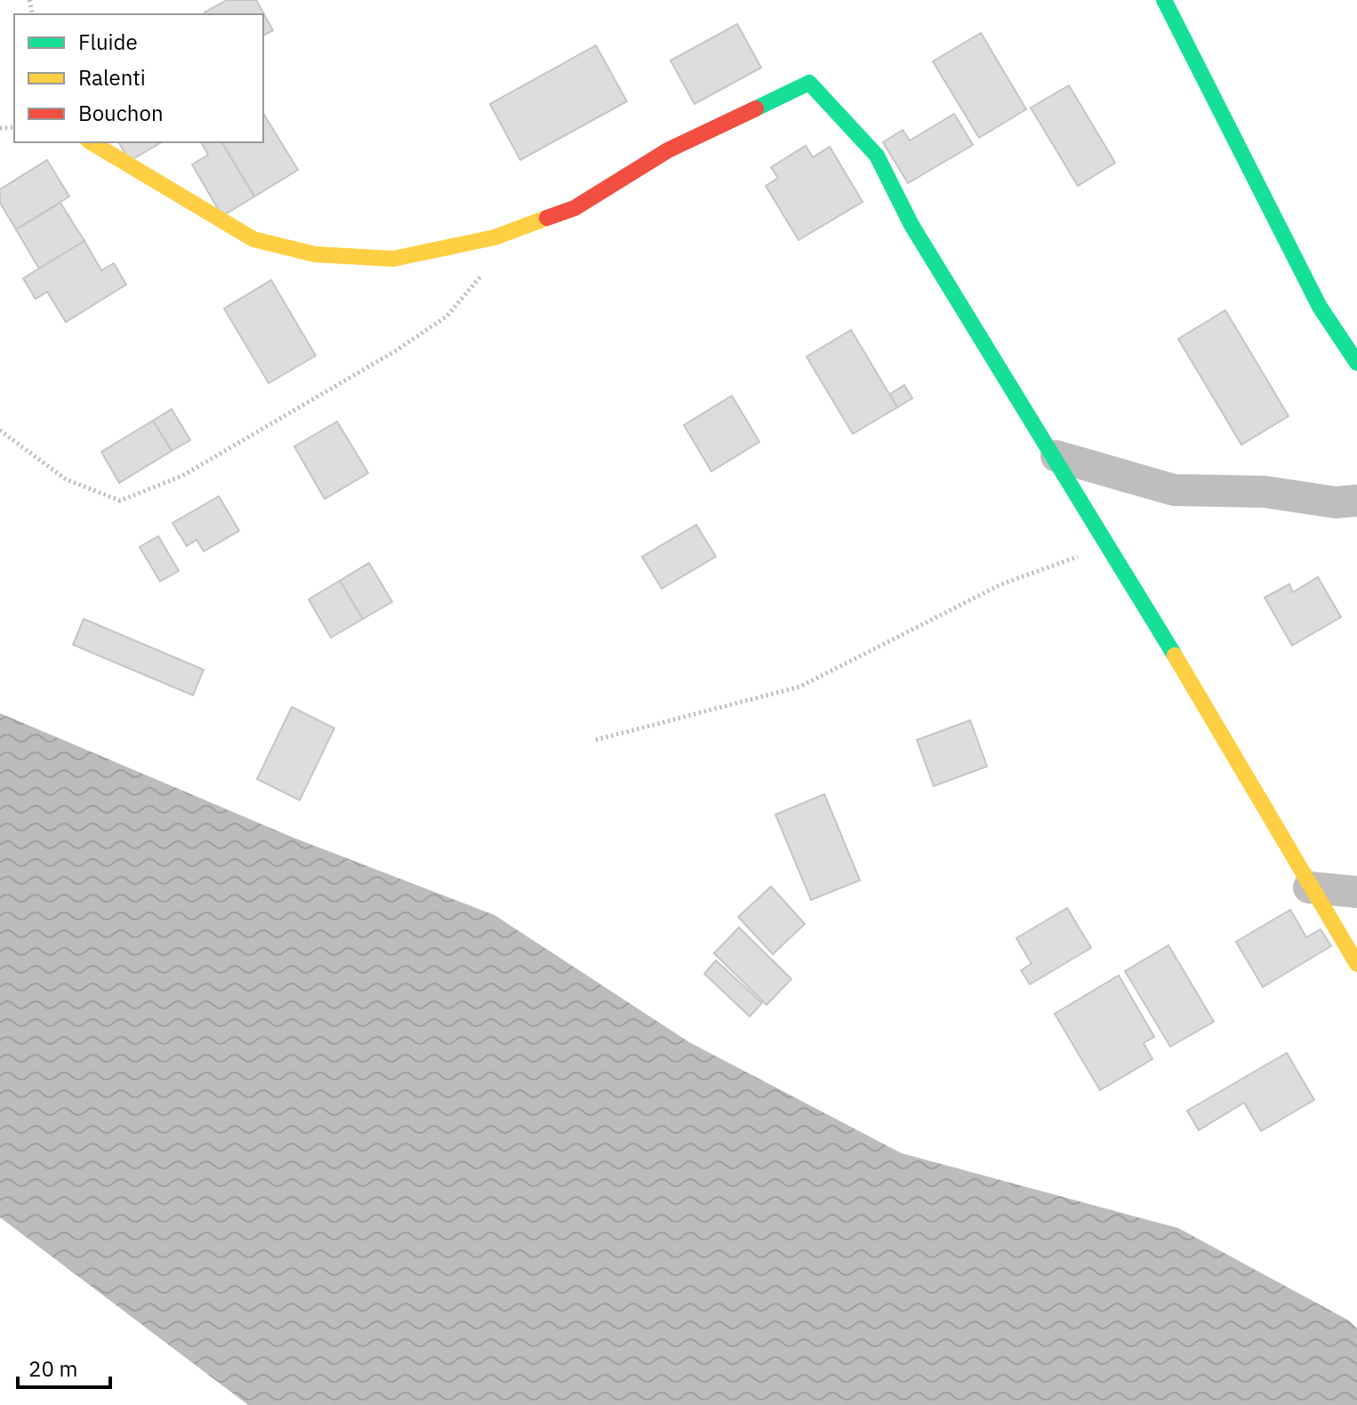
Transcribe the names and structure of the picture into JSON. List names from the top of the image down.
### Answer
{
  "legend": ["Fluide", "Ralenti", "Bouchon"],
  "scale_bar": "20 m"
}
